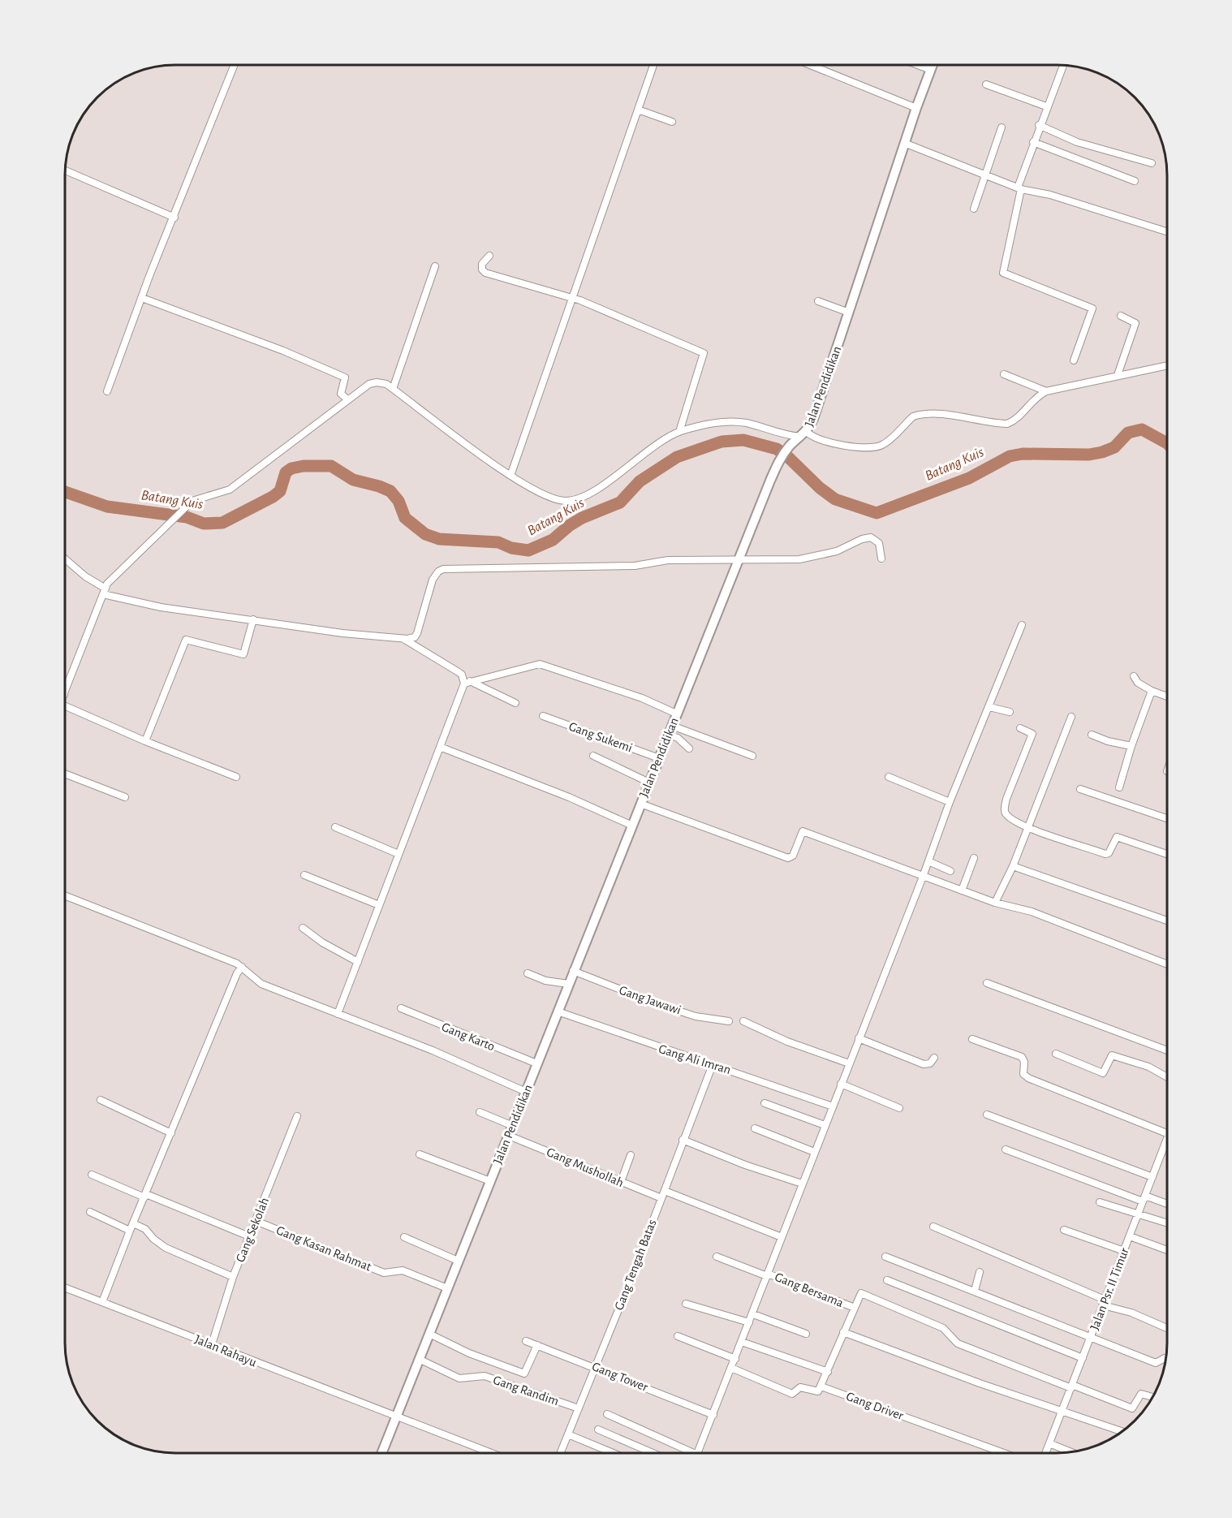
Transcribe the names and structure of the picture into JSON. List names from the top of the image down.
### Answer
{
  "streets": {
    "main road": ["Jalan Pendidikan"],
    "street": [
      "Gang Sukemi",
      "Gang Jawawi",
      "Gang Karto",
      "Gang Ali Imran",
      "Gang Mushollah",
      "Gang Sekolah",
      "Gang Kasan Rahmat",
      "Gang Tengah Batas",
      "Jalan Psr. II Timur",
      "Gang Bersama",
      "Jalan Rahayu",
      "Gang Tower",
      "Gang Randim",
      "Gang Driver"
    ]
  },
  "crossings": [
    ["Jalan Pendidikan", "Gang Sukemi"],
    ["Jalan Pendidikan", "Gang Jawawi"],
    ["Jalan Pendidikan", "Gang Karto"],
    ["Jalan Pendidikan", "Gang Ali Imran"],
    ["Jalan Pendidikan", "Gang Mushollah"],
    ["Jalan Pendidikan", "Gang Kasan Rahmat"],
    ["Jalan Pendidikan", "Jalan Rahayu"],
    ["Jalan Pendidikan", "Gang Randim"],
    ["Gang Ali Imran", "Gang Tengah Batas"],
    ["Gang Mushollah", "Gang Tengah Batas"],
    ["Gang Sekolah", "Gang Kasan Rahmat"],
    ["Gang Sekolah", "Jalan Rahayu"],
    ["Gang Tengah Batas", "Gang Tower"],
    ["Gang Tengah Batas", "Gang Randim"],
    ["Jalan Psr. II Timur", "Gang Bersama"]
  ],
  "water": ["Batang Kuis"]
}
